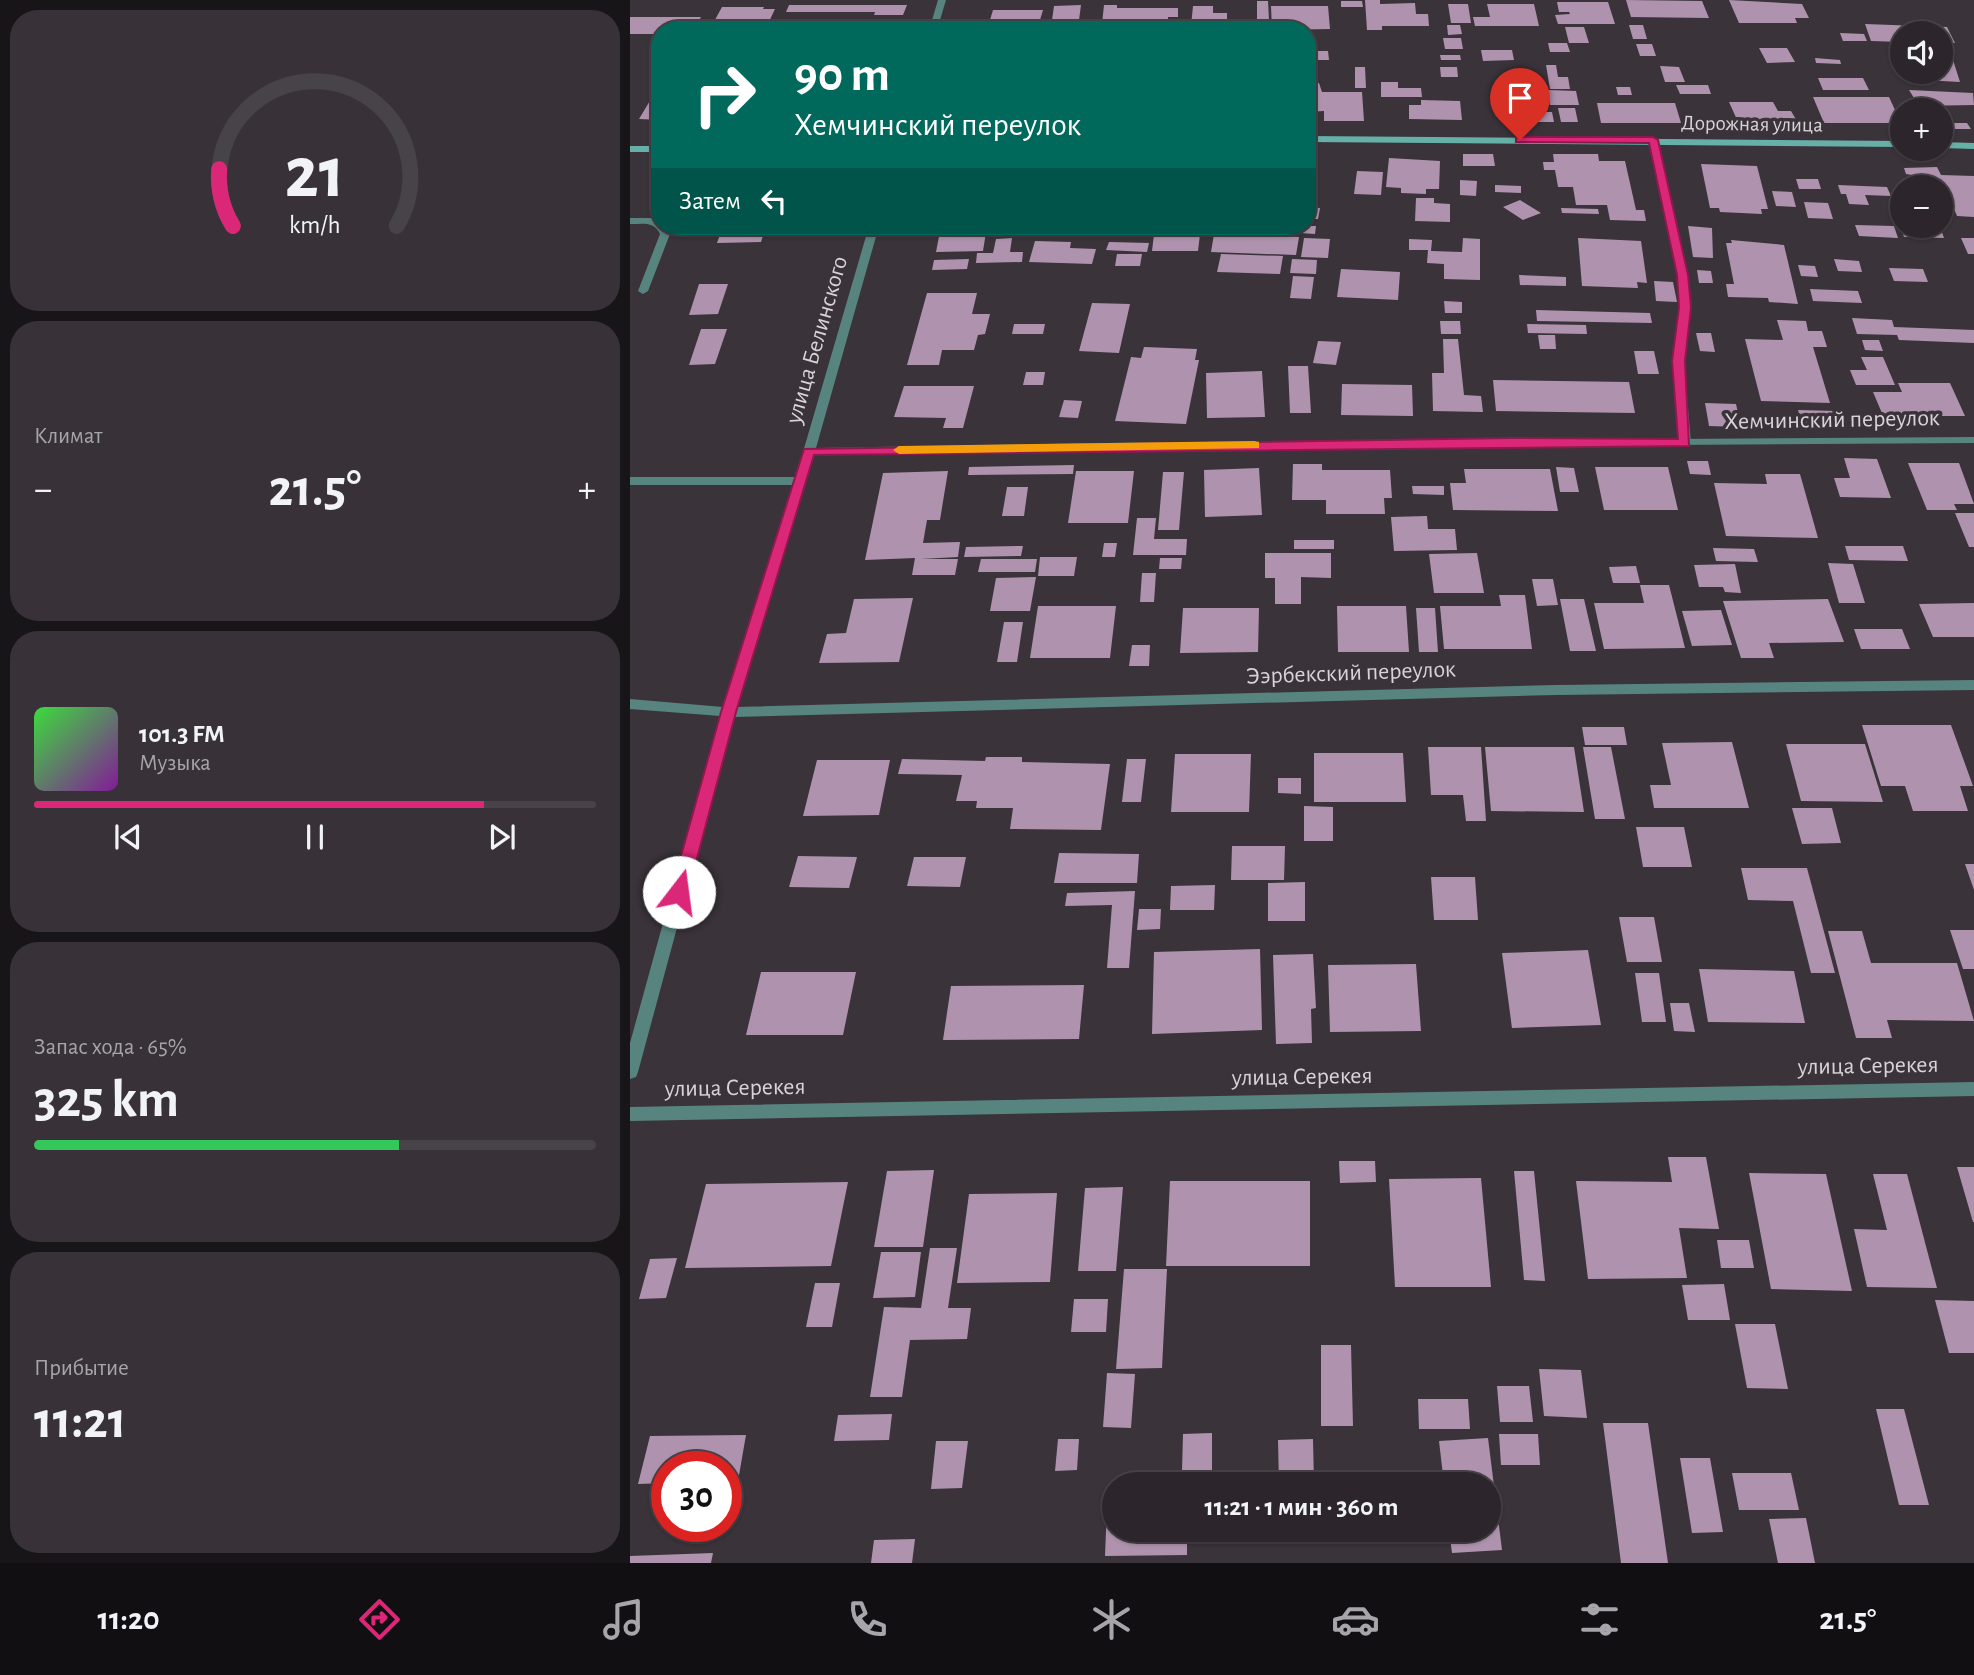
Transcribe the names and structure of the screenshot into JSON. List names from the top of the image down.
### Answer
{
  "streets": {
    "street": [
      "Дорожная улица",
      "улица Белинского",
      "Хемчинский переулок",
      "Ээрбекский переулок",
      "улица Серекея"
    ]
  },
  "crossings": [
    ["улица Белинского", "Хемчинский переулок"],
    ["улица Белинского", "Ээрбекский переулок"]
  ],
  "page": {
    "map_buttons": ["+", "−"],
    "turn": ["90 m", "Хемчинский переулок"],
    "then": "Затем",
    "tile": [
      "Климат",
      ["Запас хода · 65%", "325 km"],
      ["Прибытие", "11:21"]
    ],
    "heat": ["−", "21.5°", "+"],
    "song": ["101.3 FM", "Музыка"],
    "limit": "30",
    "trip": "11:21 · 1 мин · 360 m",
    "tabs": ["11:20", "21.5°"],
    "gauge": ["21", "km/h"]
  }
}
